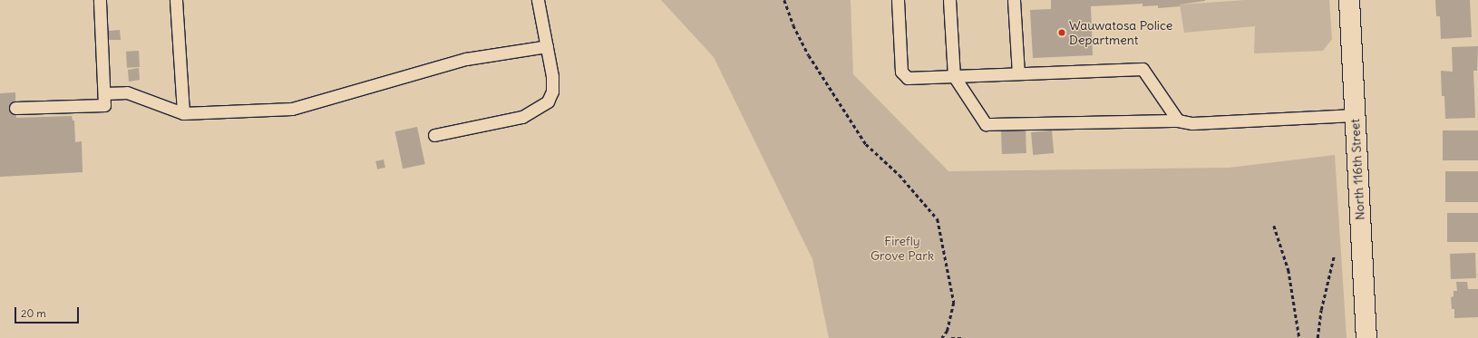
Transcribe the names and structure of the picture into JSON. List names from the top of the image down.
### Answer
{
  "streets": {
    "street": ["North 116th Street"]
  },
  "parks": ["Firefly Grove Park"],
  "places": ["Wauwatosa Police Department"],
  "scale_bar": "20 m"
}
